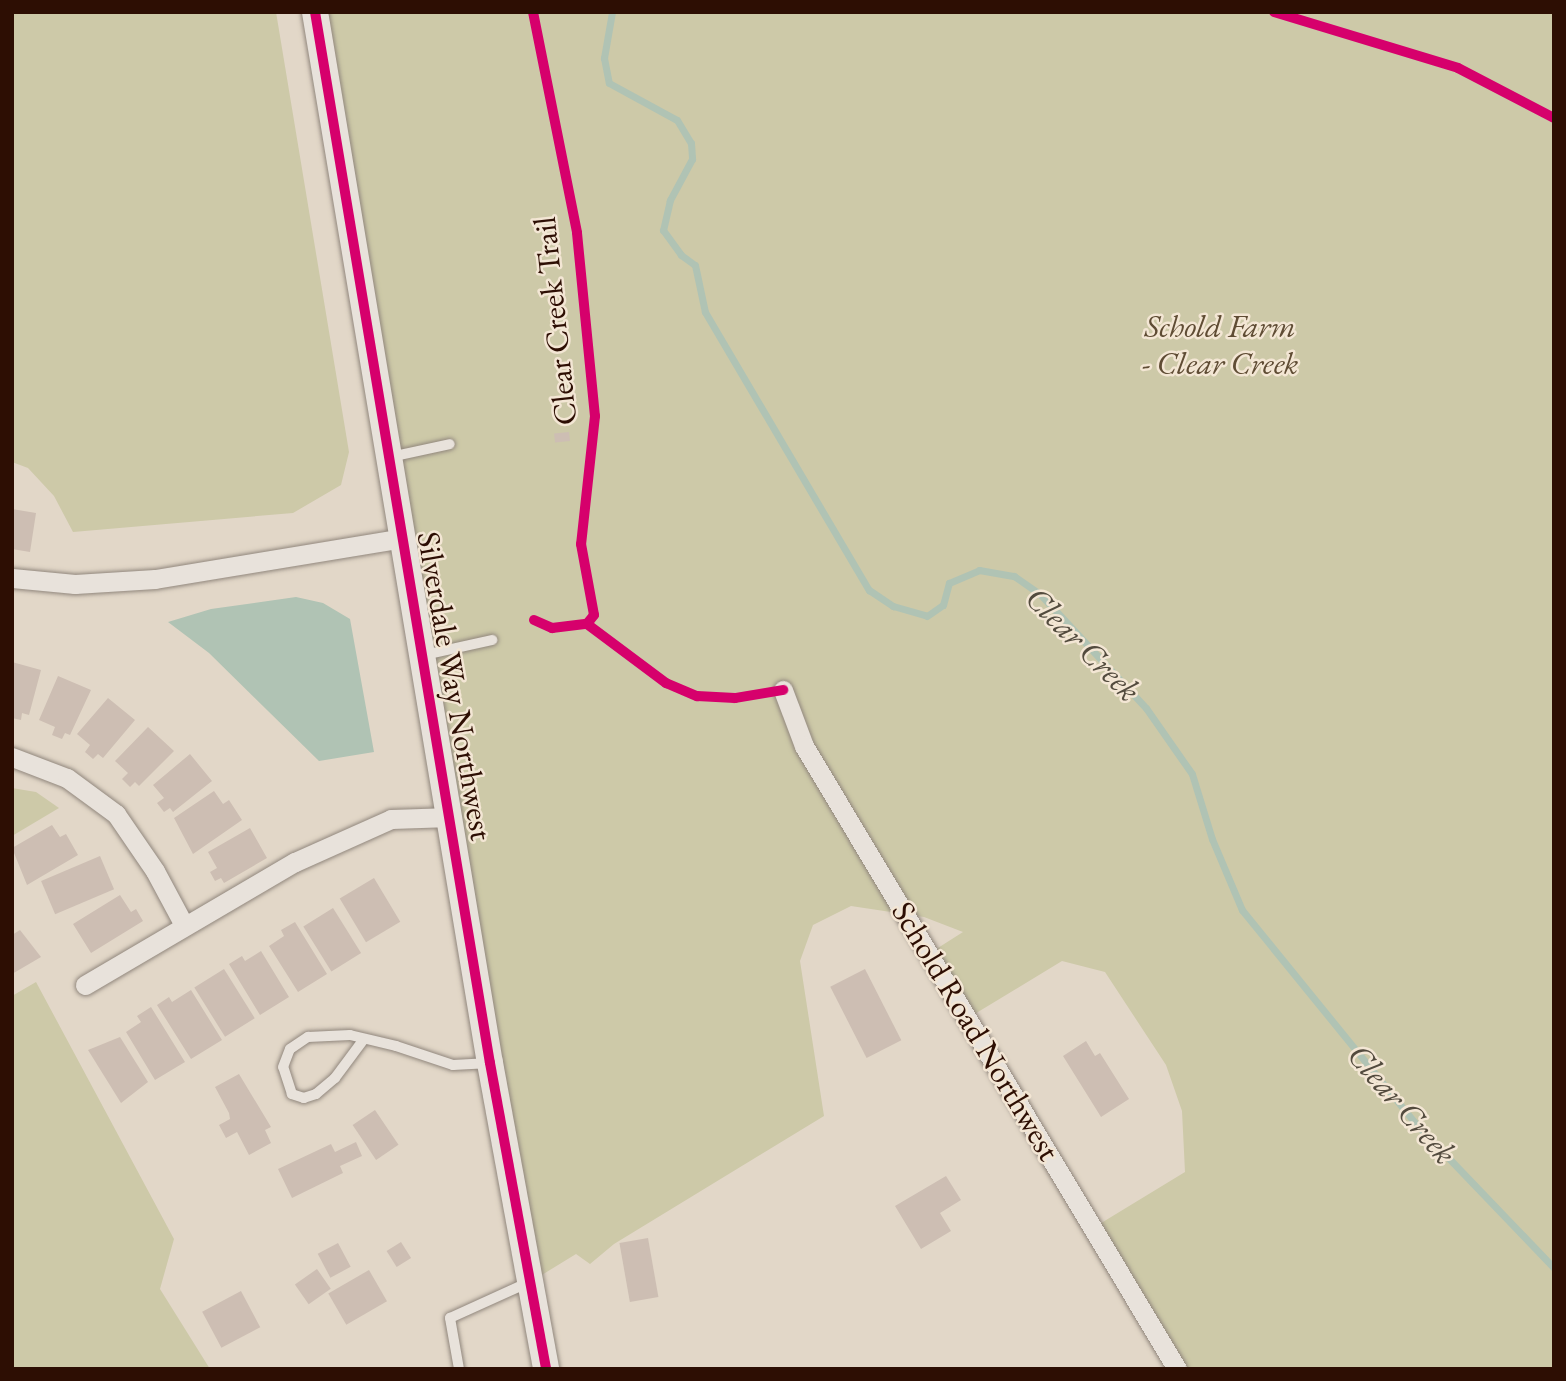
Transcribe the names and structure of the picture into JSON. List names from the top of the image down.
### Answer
{
  "streets": {
    "main road": ["Silverdale Way Northwest"],
    "street": ["Schold Road Northwest"],
    "cycle path": ["Clear Creek Trail"]
  },
  "water": ["Clear Creek"],
  "parks": ["Schold Farm - Clear Creek"]
}
